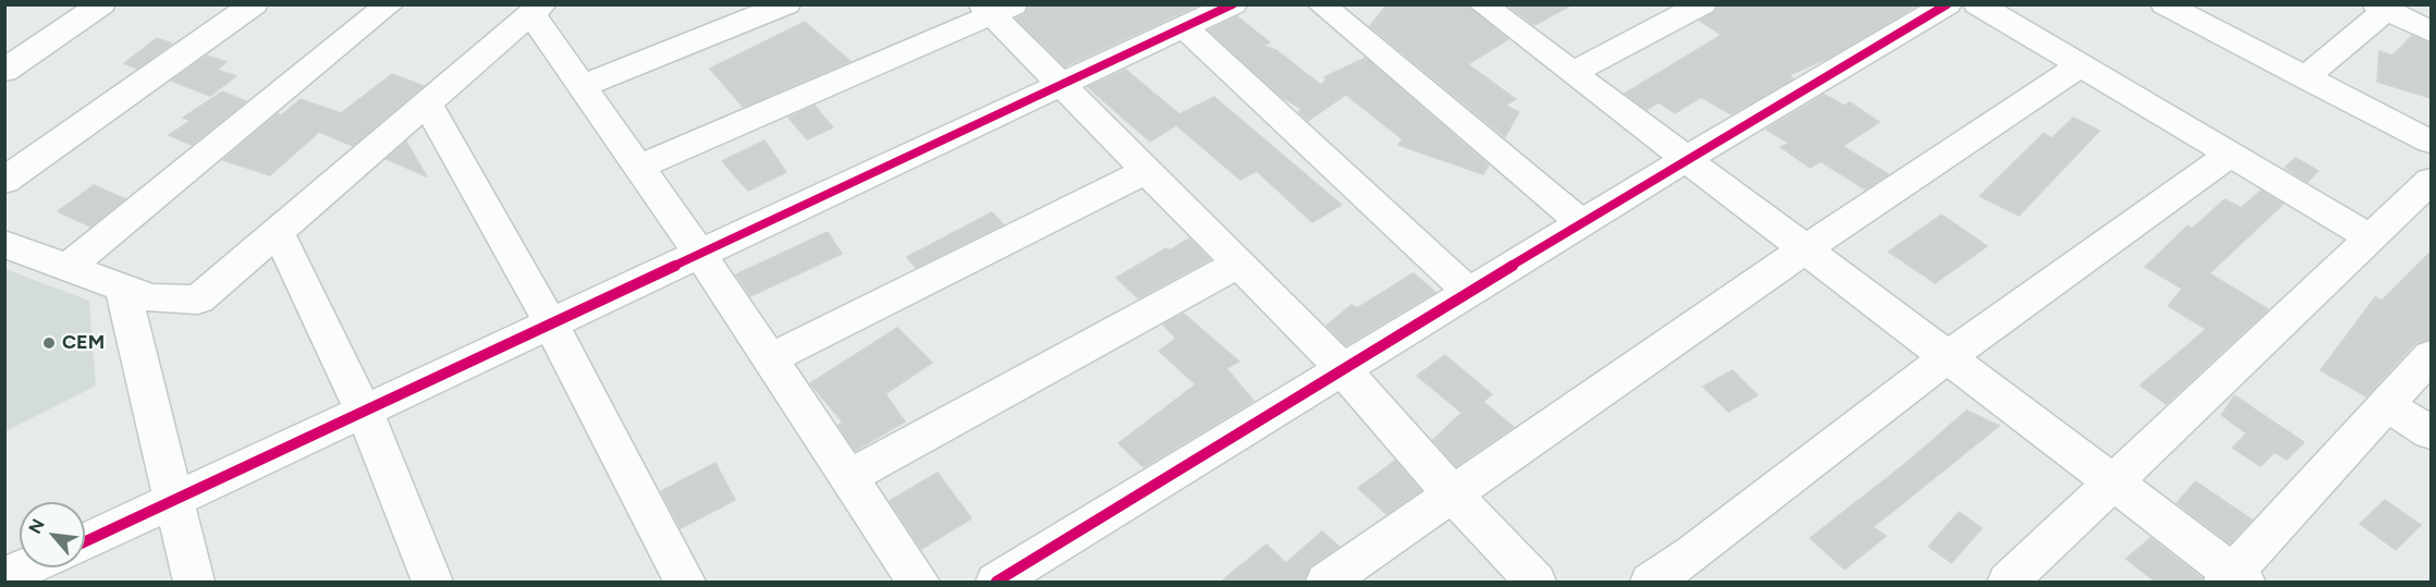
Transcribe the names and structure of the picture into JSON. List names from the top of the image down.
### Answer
{
  "places": ["CEM"],
  "north": "top left"
}
